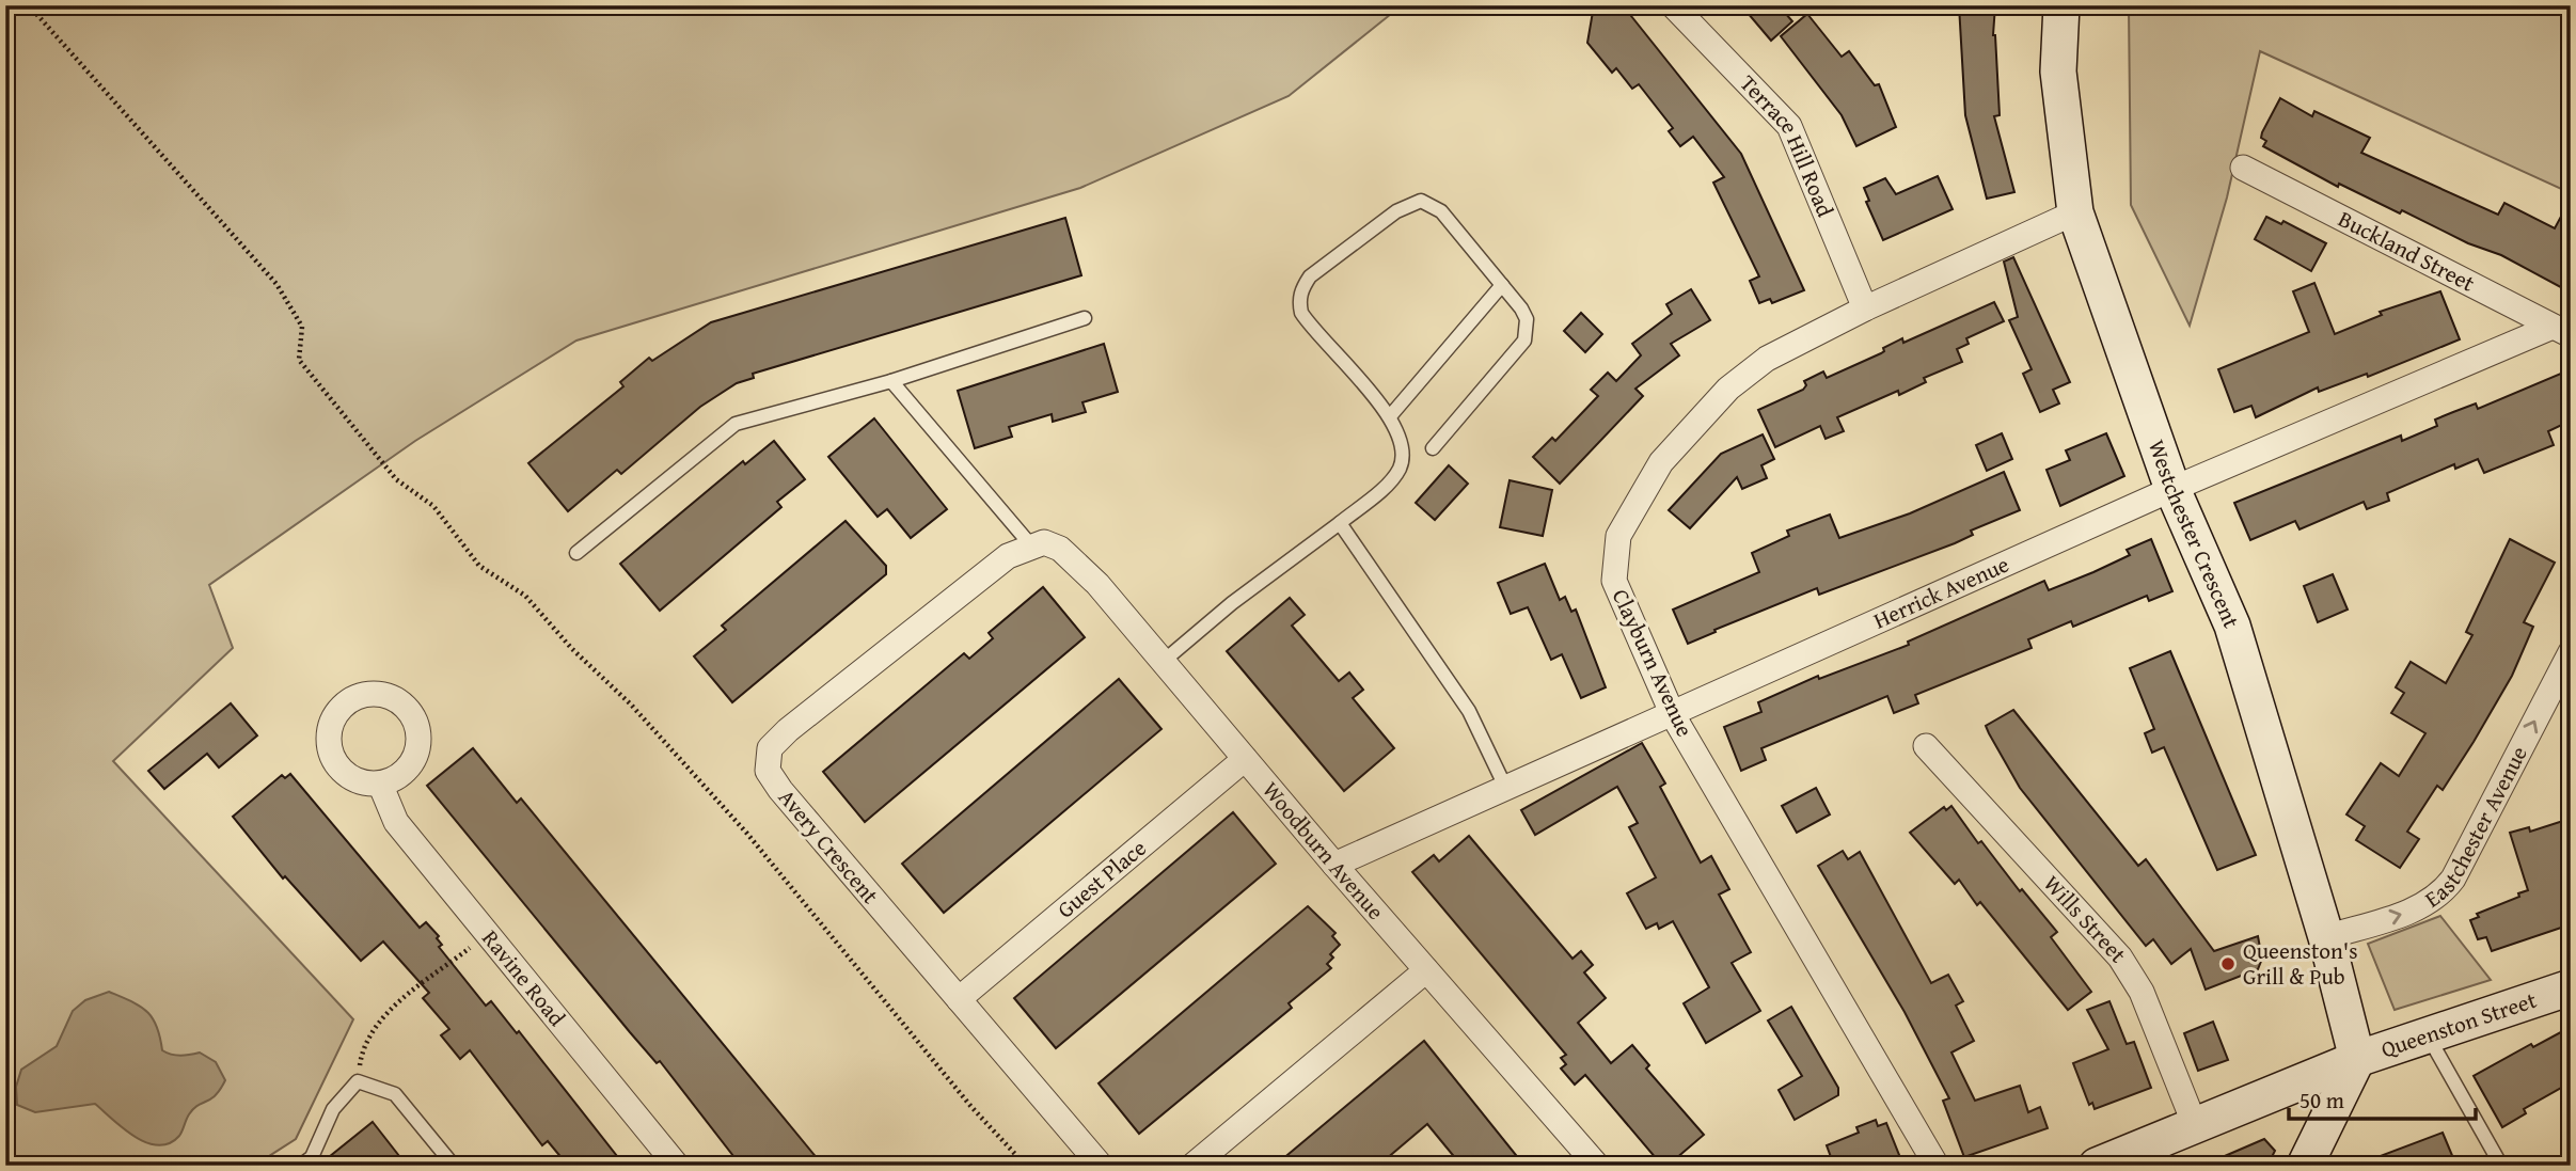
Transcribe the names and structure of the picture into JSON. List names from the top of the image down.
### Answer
{
  "streets": {
    "main road": ["Westchester Crescent", "Queenston Street"],
    "street": [
      "Terrace Hill Road",
      "Buckland Street",
      "Herrick Avenue",
      "Clayburn Avenue",
      "Eastchester Avenue",
      "Avery Crescent",
      "Woodburn Avenue",
      "Guest Place",
      "Wills Street",
      "Ravine Road"
    ]
  },
  "crossings": [
    ["Terrace Hill Road", "Clayburn Avenue"],
    ["Buckland Street", "Herrick Avenue"],
    ["Westchester Crescent", "Herrick Avenue"],
    ["Westchester Crescent", "Clayburn Avenue"],
    ["Westchester Crescent", "Eastchester Avenue"],
    ["Westchester Crescent", "Queenston Street"],
    ["Herrick Avenue", "Clayburn Avenue"],
    ["Herrick Avenue", "Woodburn Avenue"],
    ["Avery Crescent", "Woodburn Avenue"],
    ["Avery Crescent", "Guest Place"],
    ["Woodburn Avenue", "Guest Place"],
    ["Wills Street", "Queenston Street"]
  ],
  "one_way": ["Eastchester Avenue"],
  "places": ["Queenston's Grill & Pub"],
  "scale_bar": "50 m"
}
